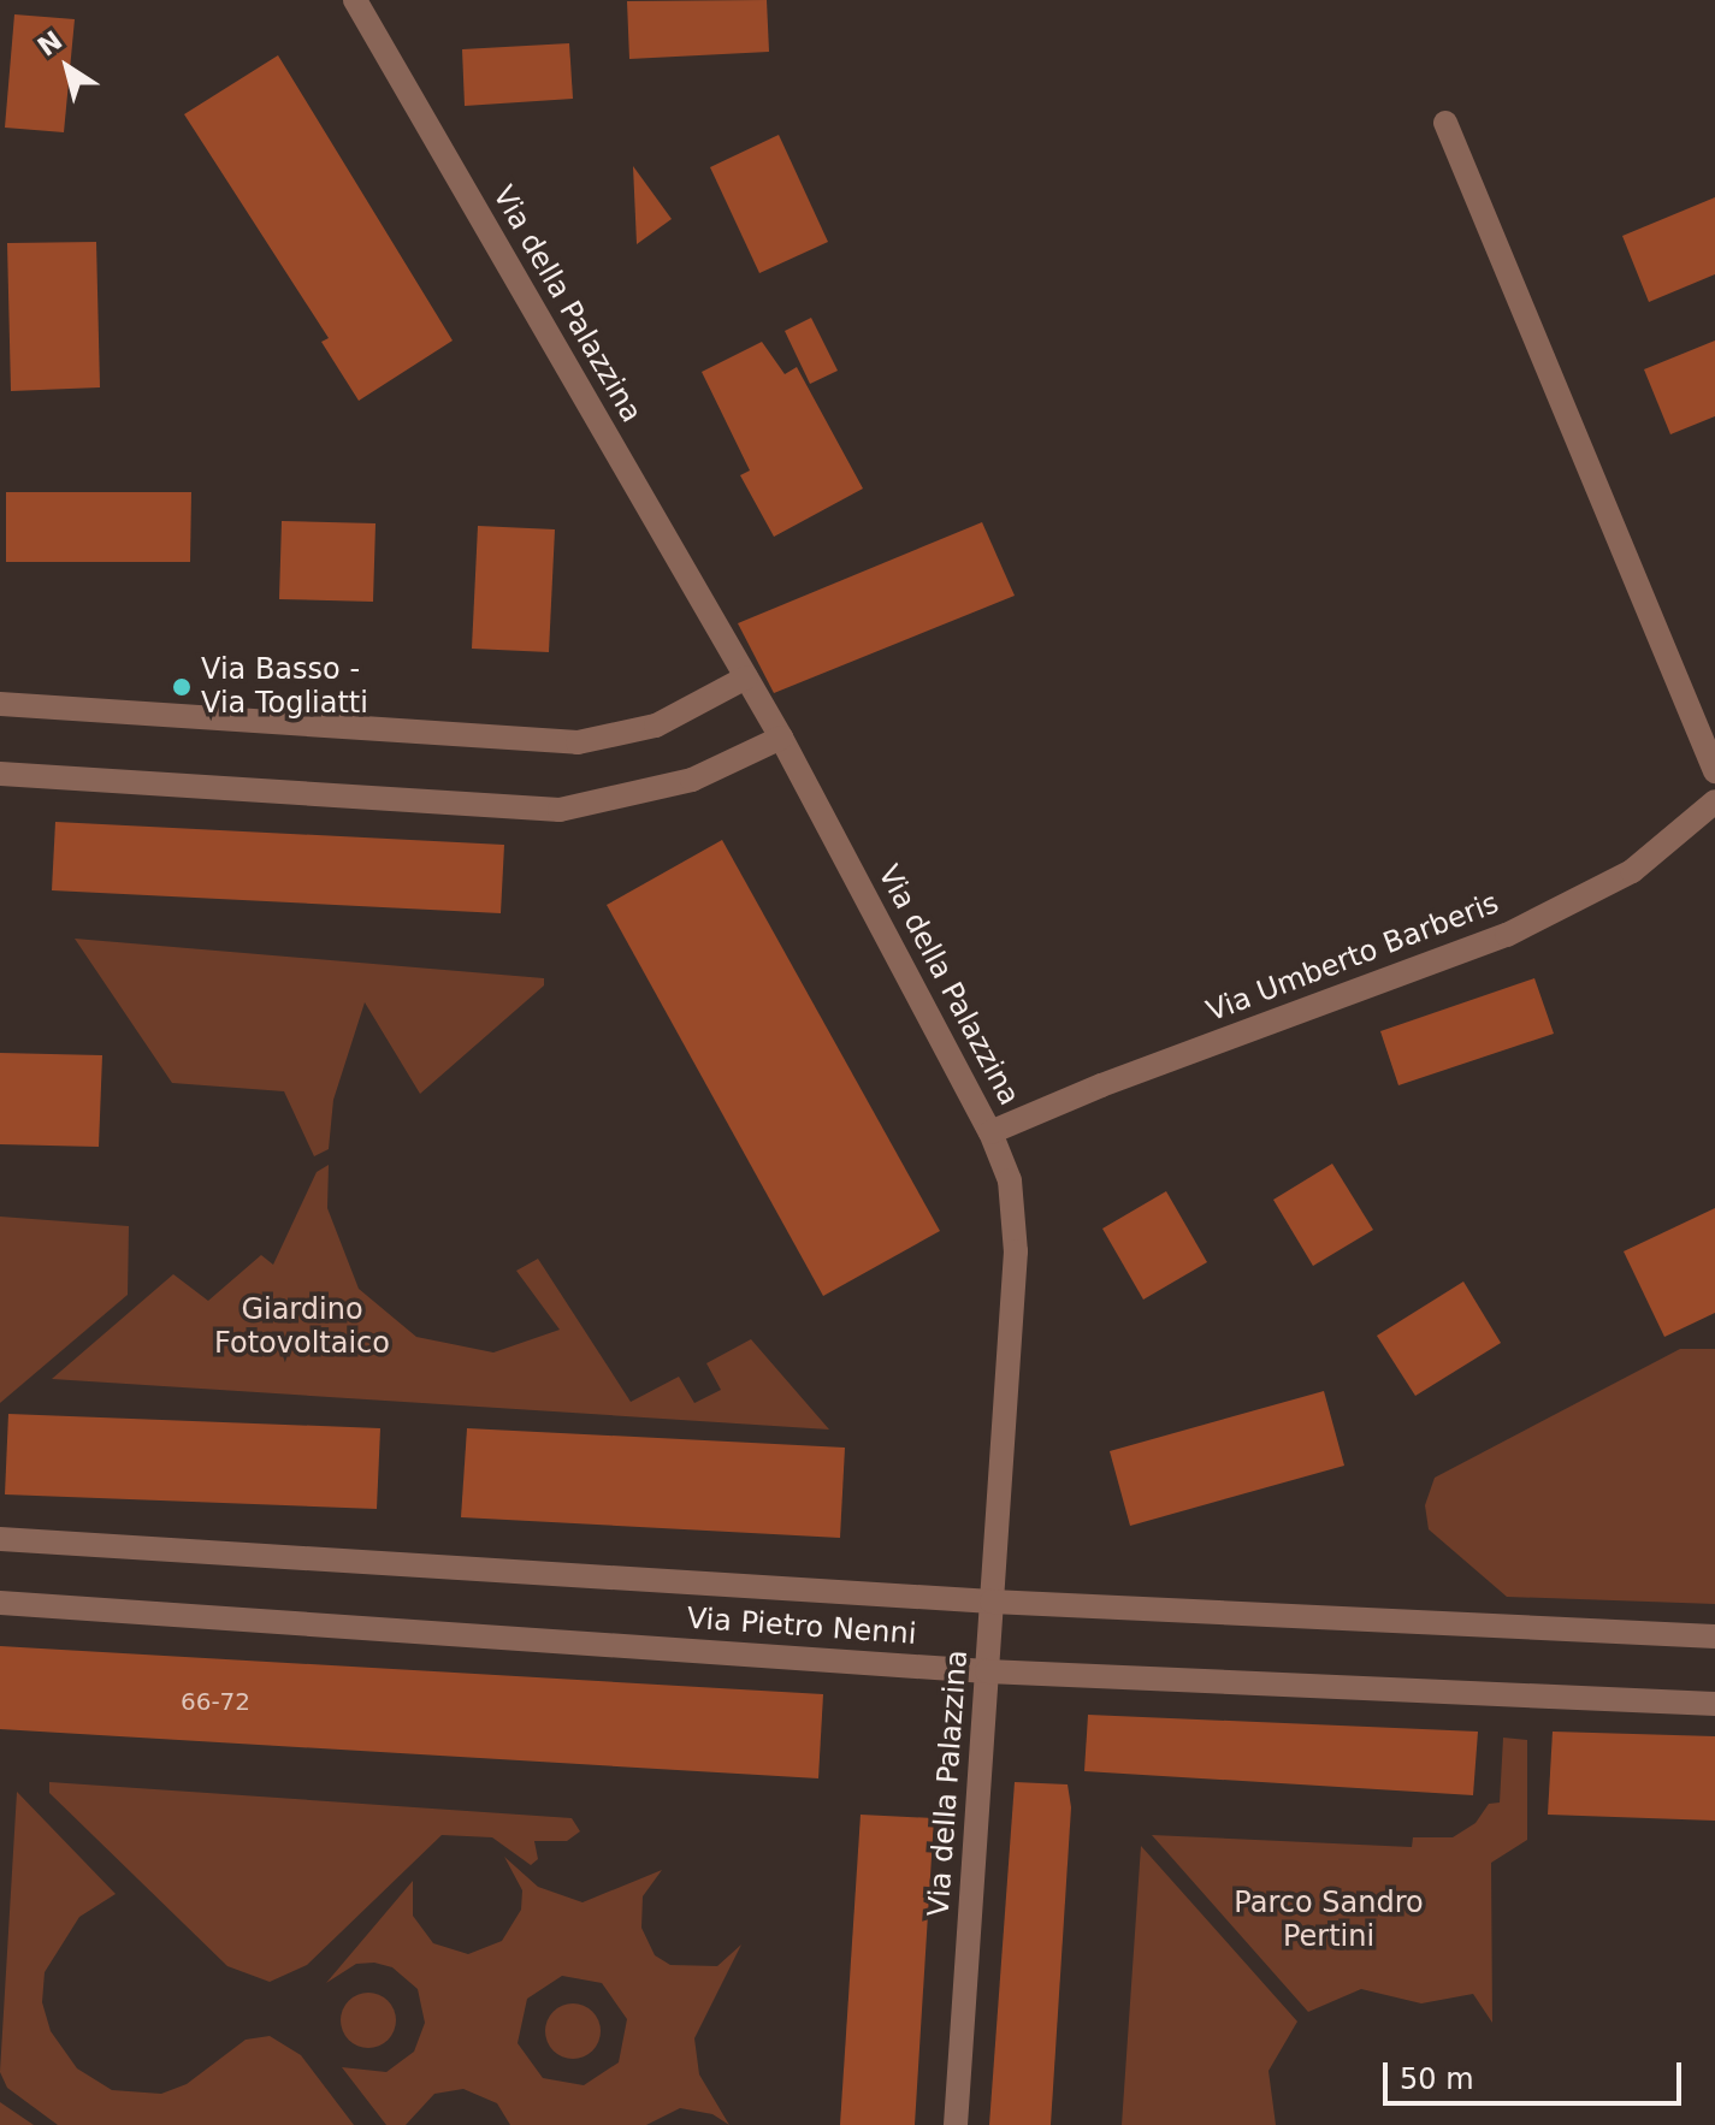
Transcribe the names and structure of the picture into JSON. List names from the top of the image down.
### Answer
{
  "streets": {
    "street": ["Via della Palazzina", "Via Umberto Barberis", "Via Pietro Nenni"]
  },
  "crossings": [
    ["Via della Palazzina", "Via Umberto Barberis"],
    ["Via della Palazzina", "Via Pietro Nenni"]
  ],
  "parks": ["Giardino Fotovoltaico", "Parco Sandro Pertini"],
  "places": ["Via Basso - Via Togliatti"],
  "house_numbers": ["66-72"],
  "scale_bar": "50 m",
  "north": "top left"
}
